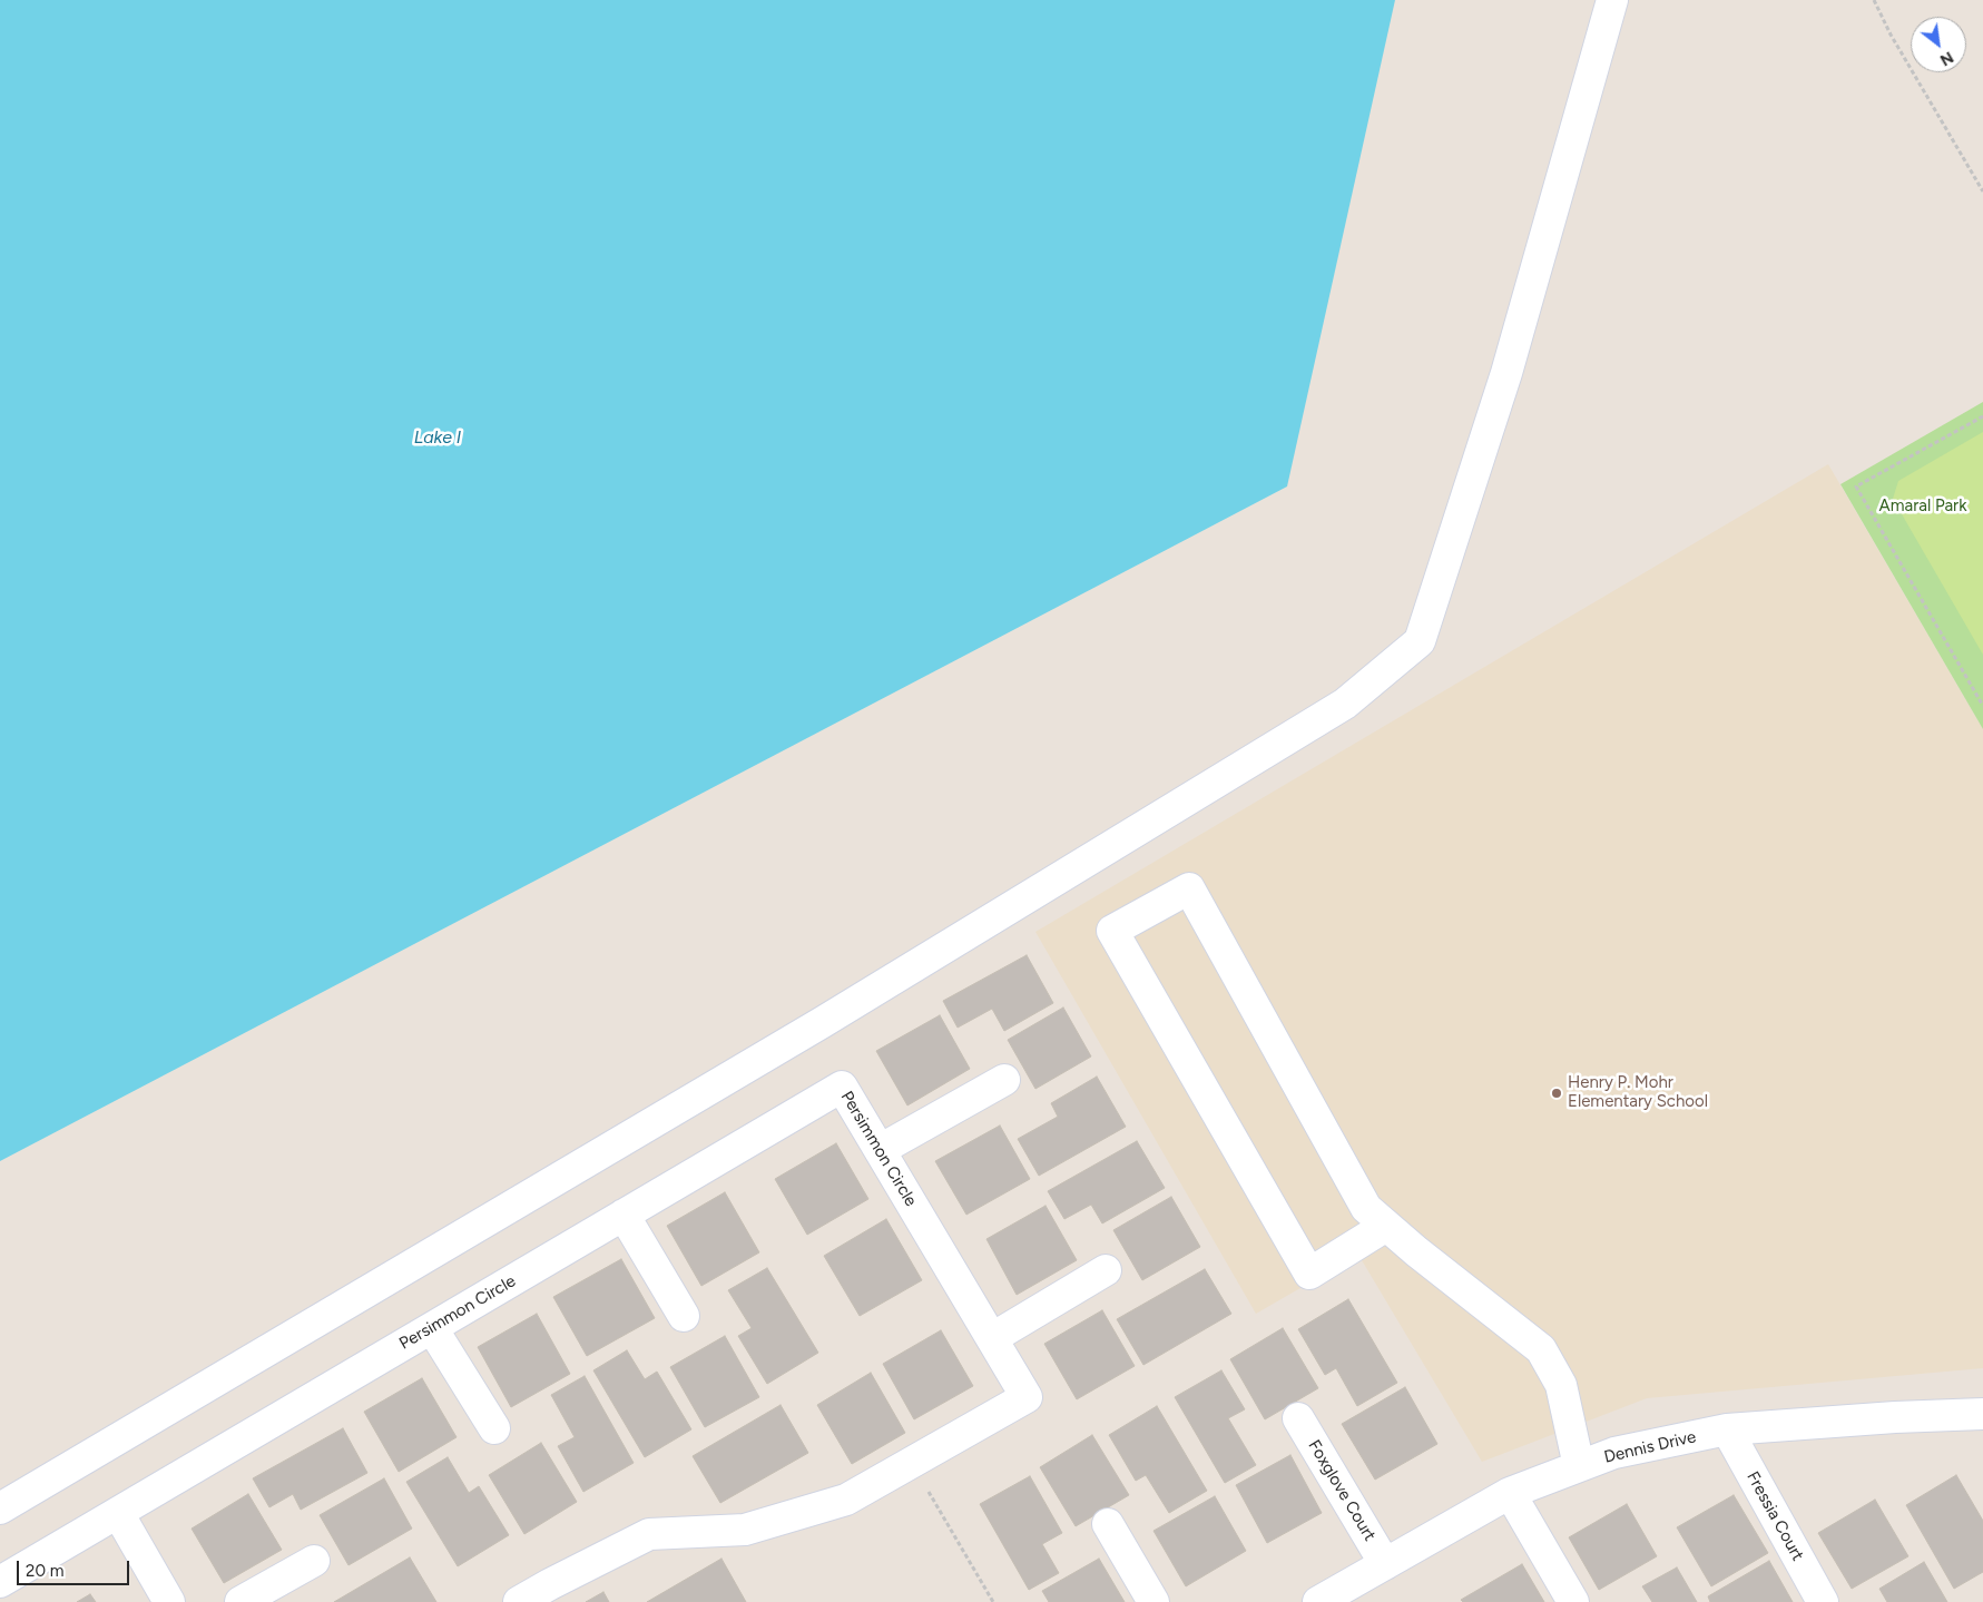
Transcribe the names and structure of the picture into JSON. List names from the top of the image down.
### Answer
{
  "streets": {
    "street": [
      "Persimmon Circle",
      "Dennis Drive",
      "Foxglove Court",
      "Fressia Court"
    ]
  },
  "crossings": [
    ["Dennis Drive", "Foxglove Court"],
    ["Dennis Drive", "Fressia Court"]
  ],
  "water": ["Lake I"],
  "parks": ["Amaral Park"],
  "places": ["Henry P. Mohr Elementary School"],
  "scale_bar": "20 m",
  "north": "bottom right"
}
